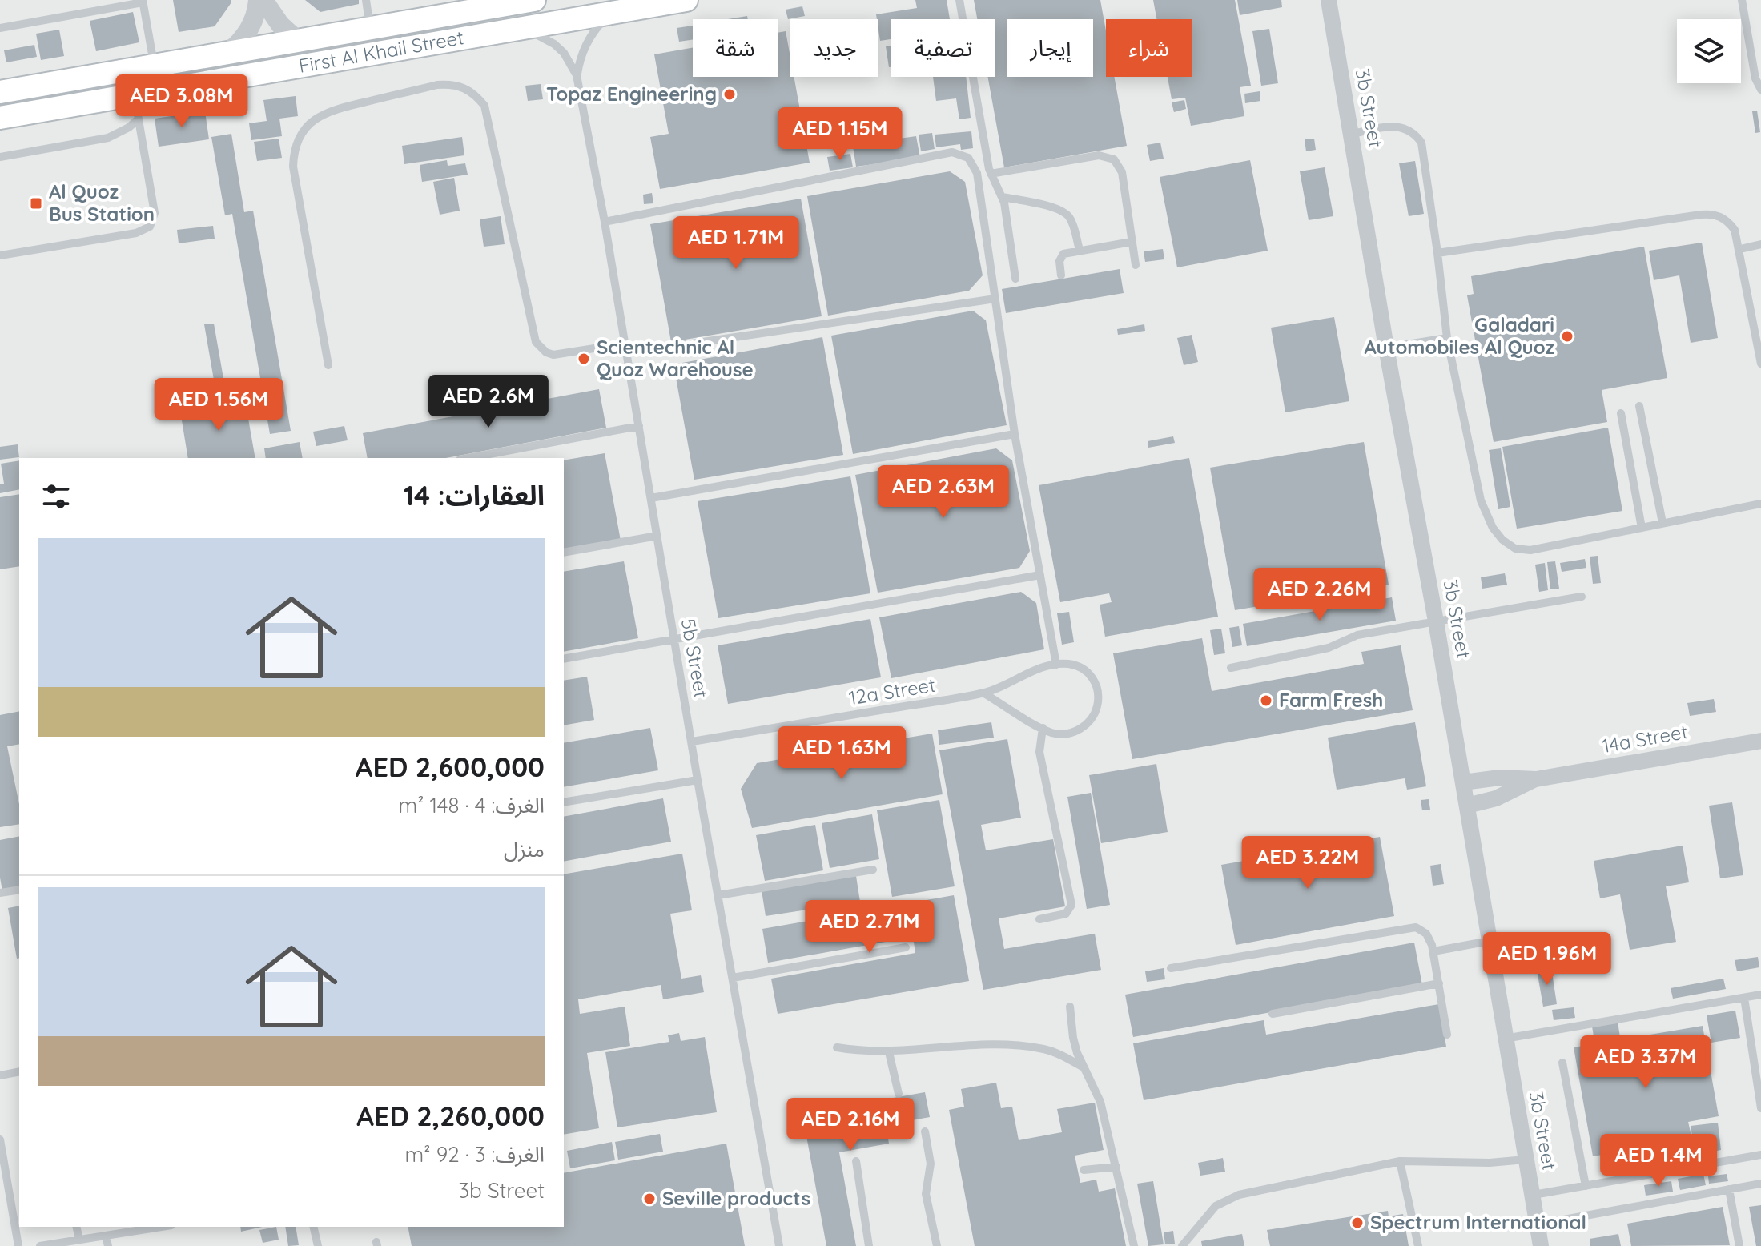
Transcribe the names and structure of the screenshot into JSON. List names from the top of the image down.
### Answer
{
  "streets": {
    "main road": ["First Al Khail Street"],
    "street": ["3b Street", "14a Street"],
    "lane": ["5b Street", "12a Street"]
  },
  "crossings": [
    ["First Al Khail Street", "5b Street"],
    ["3b Street", "14a Street"],
    ["5b Street", "12a Street"]
  ],
  "places": {
    "other": [
      "Topaz Engineering",
      "Galadari Automobiles Al Quoz",
      "Scientechnic Al Quoz Warehouse",
      "Farm Fresh",
      "Seville products",
      "Spectrum International"
    ],
    "transit": ["Al Quoz Bus Station"]
  },
  "page": {
    "chip": [
      "شراء",
      "إيجار",
      "تصفية",
      "جديد",
      "شقة"
    ],
    "price": [
      "AED 3.08M",
      "AED 1.15M",
      "AED 1.71M",
      "AED 2.6M",
      "AED 1.56M",
      "AED 2.63M",
      "AED 2.26M",
      "AED 1.63M",
      "AED 3.22M",
      "AED 2.71M",
      "AED 1.96M",
      "AED 3.37M",
      "AED 2.16M",
      "AED 1.4M"
    ],
    "heading": "العقارات: 14",
    "list": [
      {
        "name": "AED 2,600,000",
        "note": "الغرف: 4 · 148 m² · منزل"
      },
      {
        "name": "AED 2,260,000",
        "note": "الغرف: 3 · 92 m² · 3b Street"
      }
    ]
  }
}
